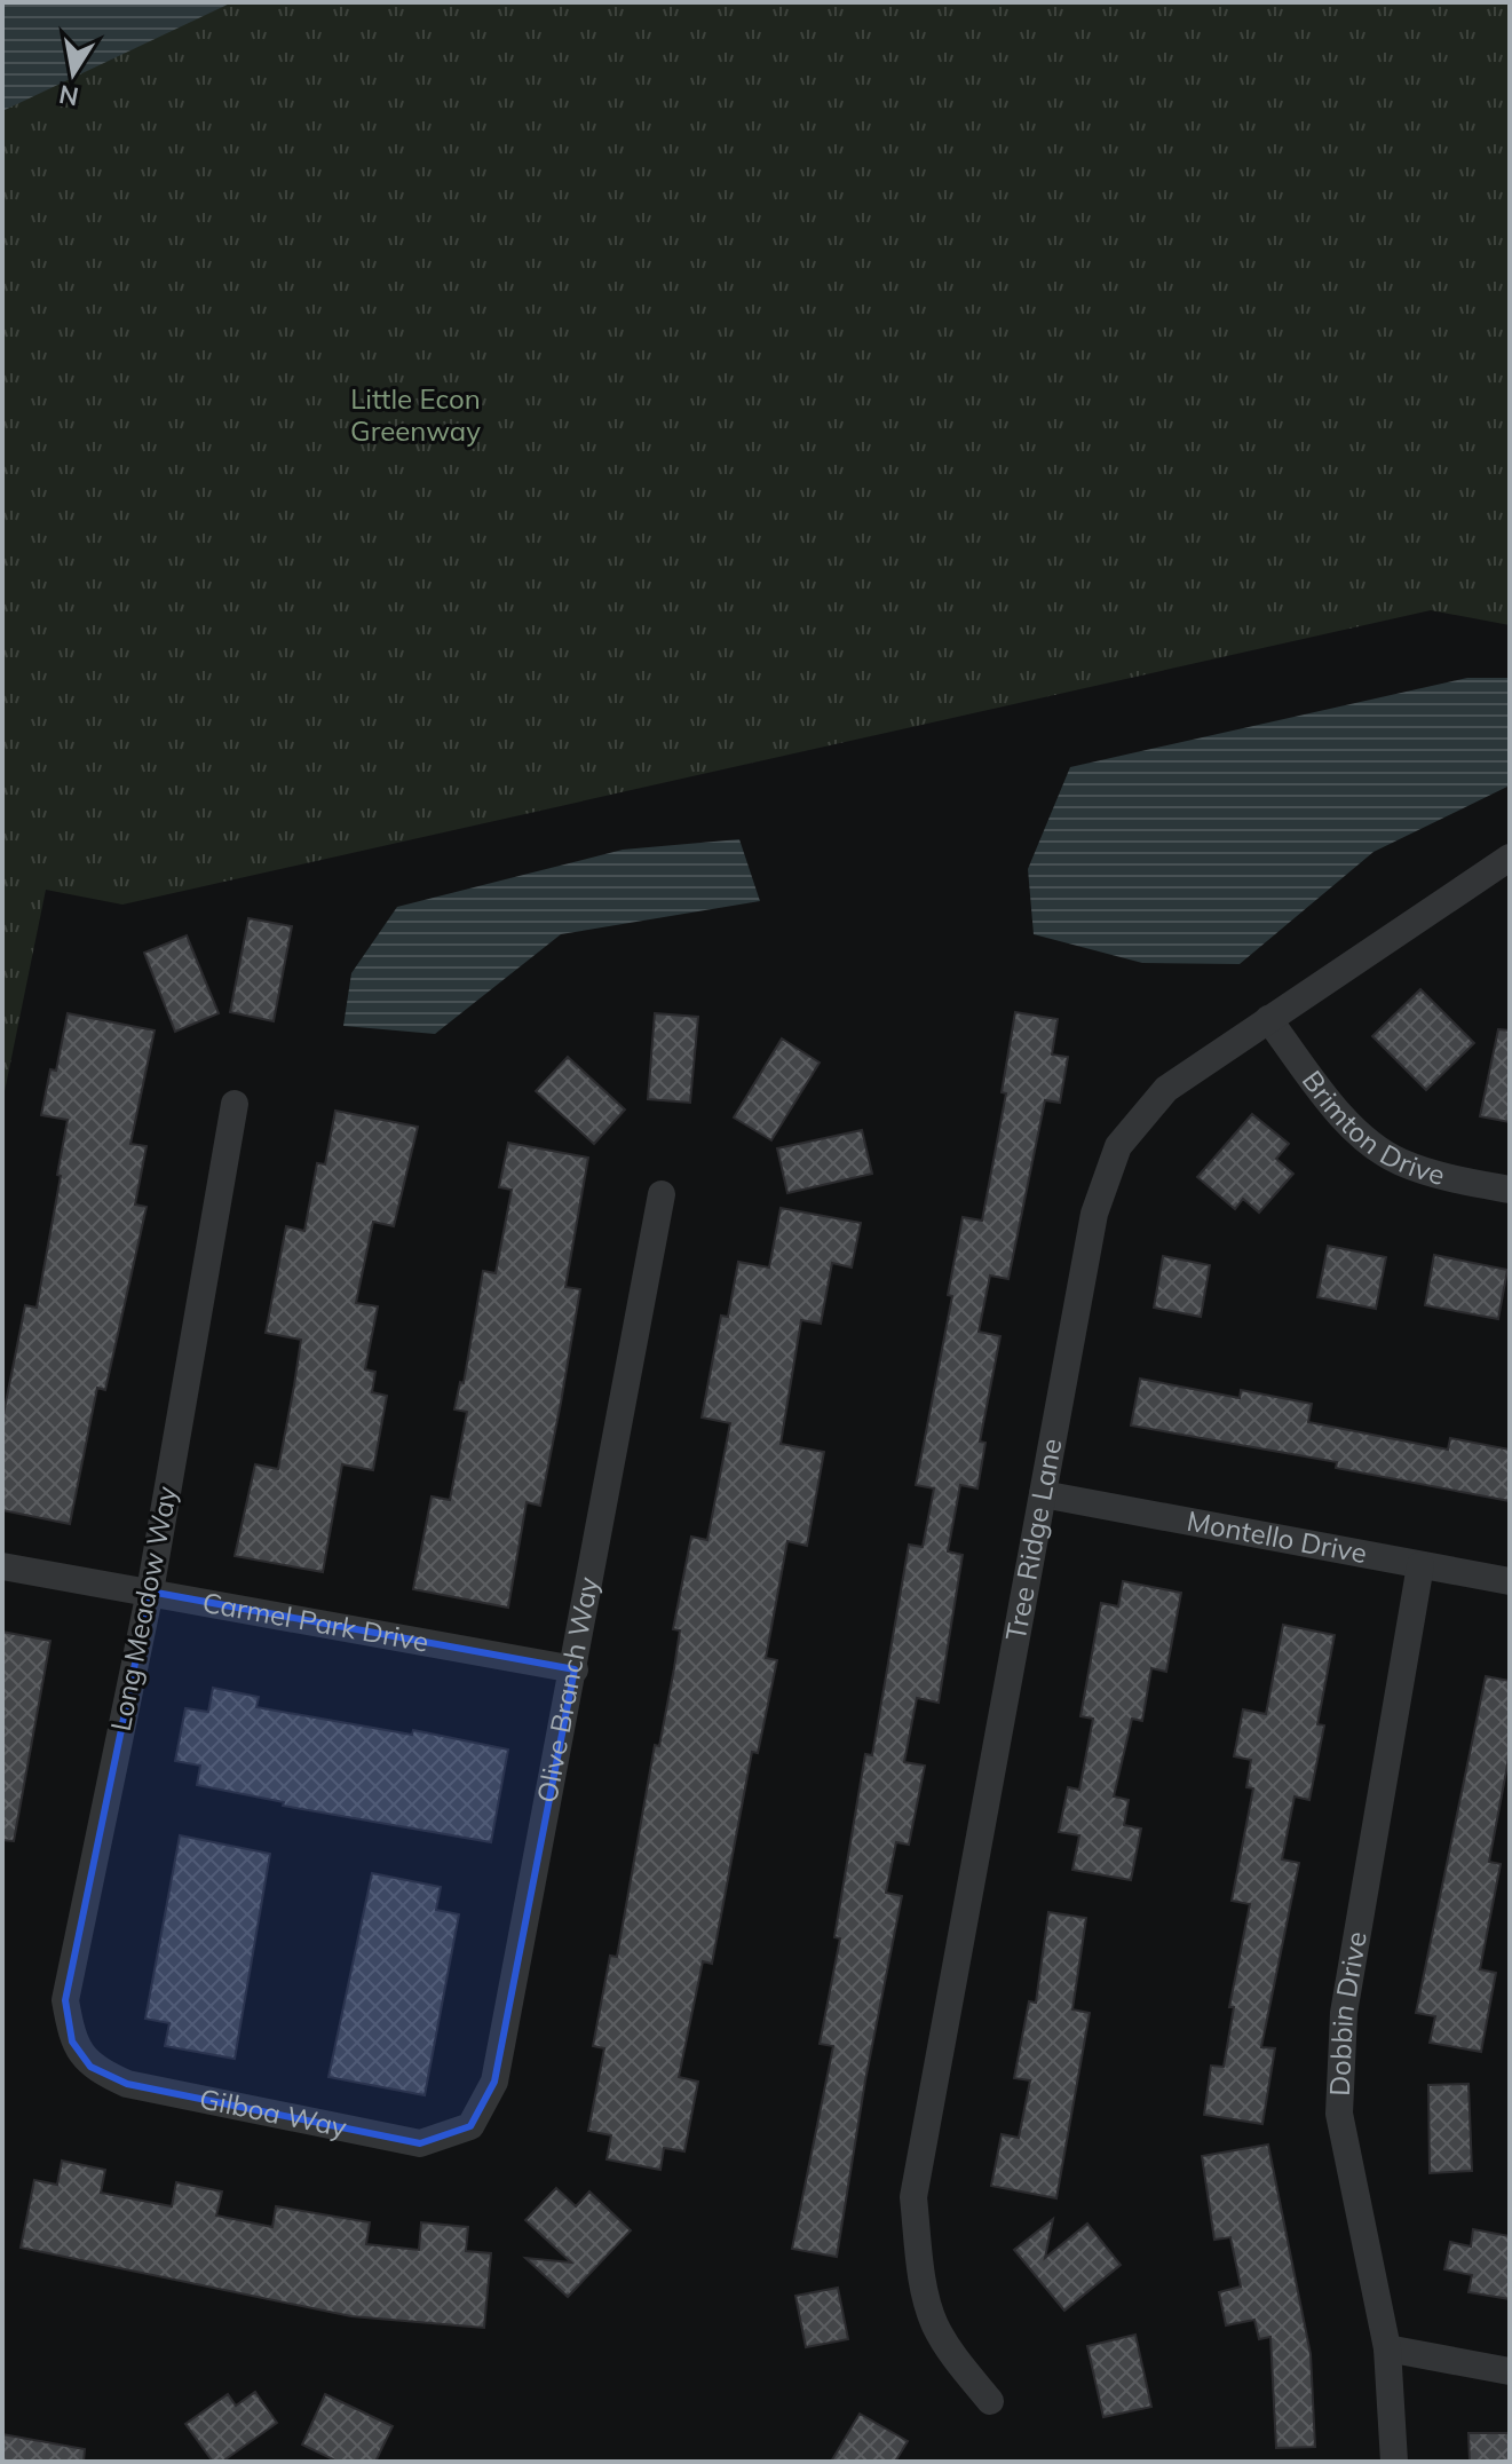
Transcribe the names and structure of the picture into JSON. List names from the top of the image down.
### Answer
{
  "streets": {
    "street": [
      "Brimton Drive",
      "Montello Drive",
      "Tree Ridge Lane",
      "Long Meadow Way",
      "Carmel Park Drive",
      "Olive Branch Way",
      "Dobbin Drive",
      "Gilboa Way"
    ]
  },
  "crossings": [
    ["Brimton Drive", "Tree Ridge Lane"],
    ["Montello Drive", "Tree Ridge Lane"],
    ["Montello Drive", "Dobbin Drive"],
    ["Long Meadow Way", "Carmel Park Drive"],
    ["Long Meadow Way", "Gilboa Way"],
    ["Carmel Park Drive", "Olive Branch Way"],
    ["Olive Branch Way", "Gilboa Way"]
  ],
  "parks": ["Little Econ Greenway"],
  "north": "bottom"
}
